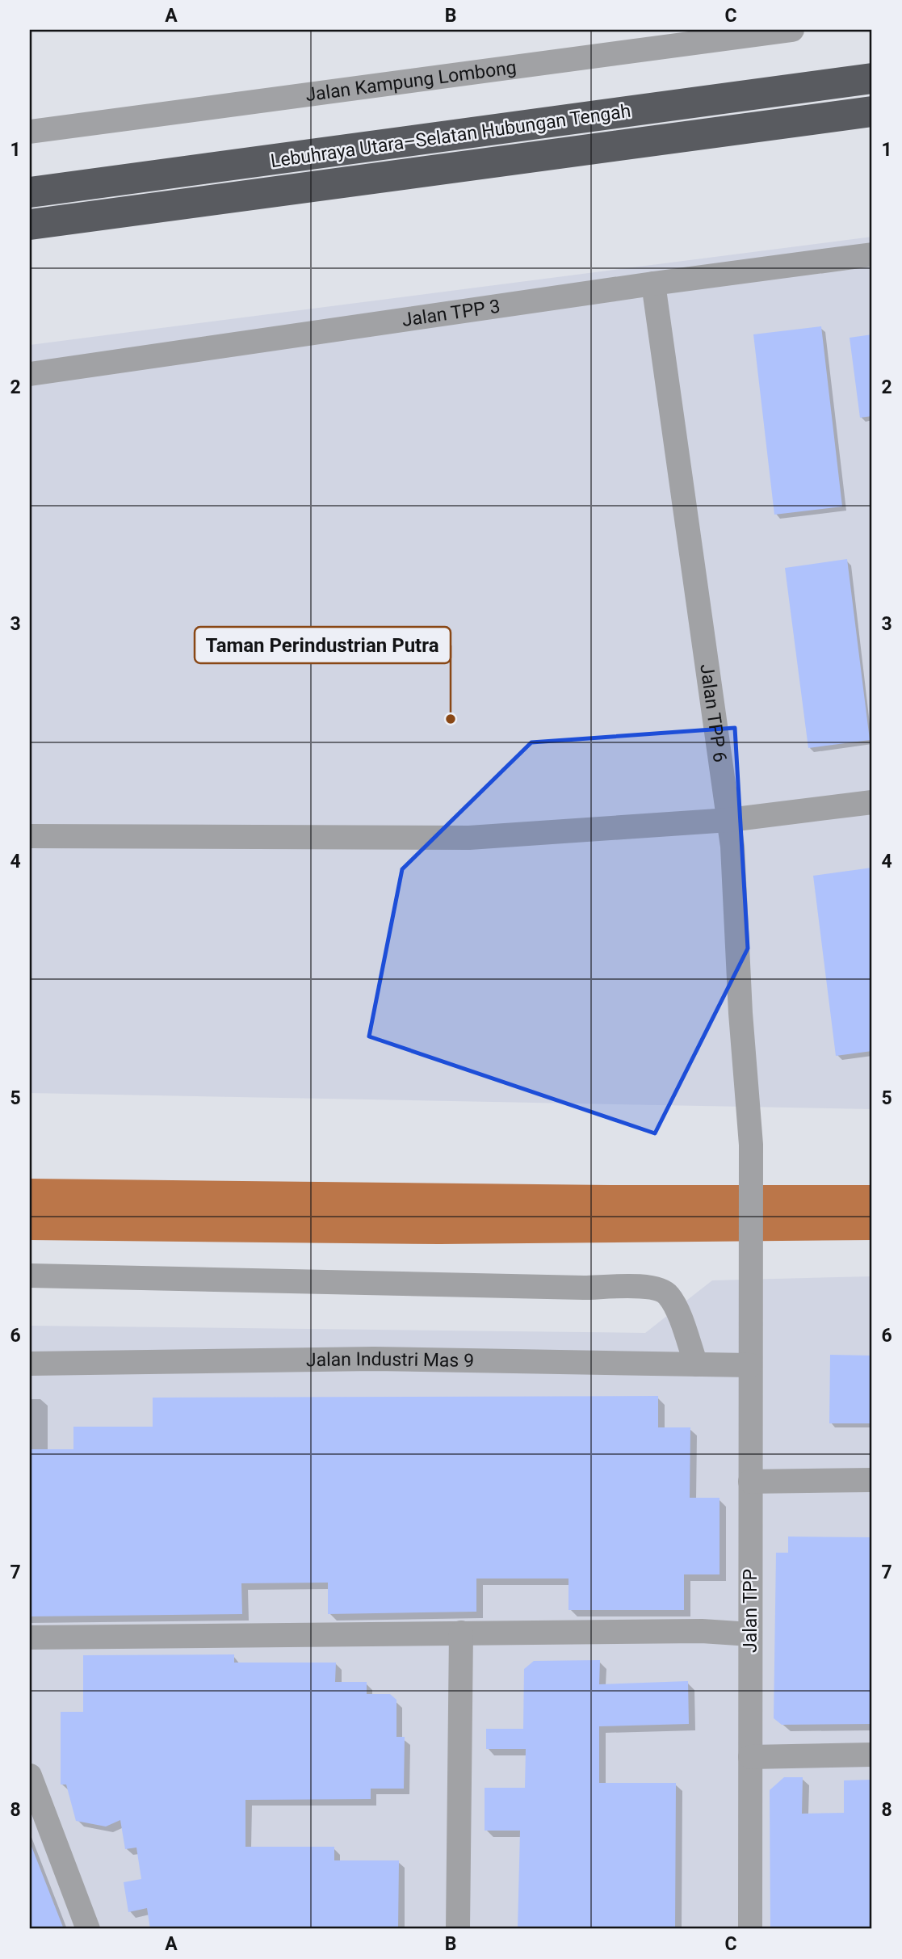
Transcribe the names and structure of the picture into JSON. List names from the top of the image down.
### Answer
{
  "streets": {
    "highway": ["Lebuhraya Utara–Selatan Hubungan Tengah"],
    "street": [
      "Jalan Kampung Lombong",
      "Jalan TPP 3",
      "Jalan TPP 6",
      "Jalan Industri Mas 9",
      "Jalan TPP"
    ]
  },
  "crossings": [
    ["Jalan TPP 3", "Jalan TPP 6"],
    ["Jalan TPP 6", "Jalan TPP"],
    ["Jalan Industri Mas 9", "Jalan TPP"]
  ],
  "places": ["Taman Perindustrian Putra"],
  "grid": {
    "columns": ["A", "B", "C"],
    "rows": [
      "1",
      "2",
      "3",
      "4",
      "5",
      "6",
      "7",
      "8"
    ]
  }
}
